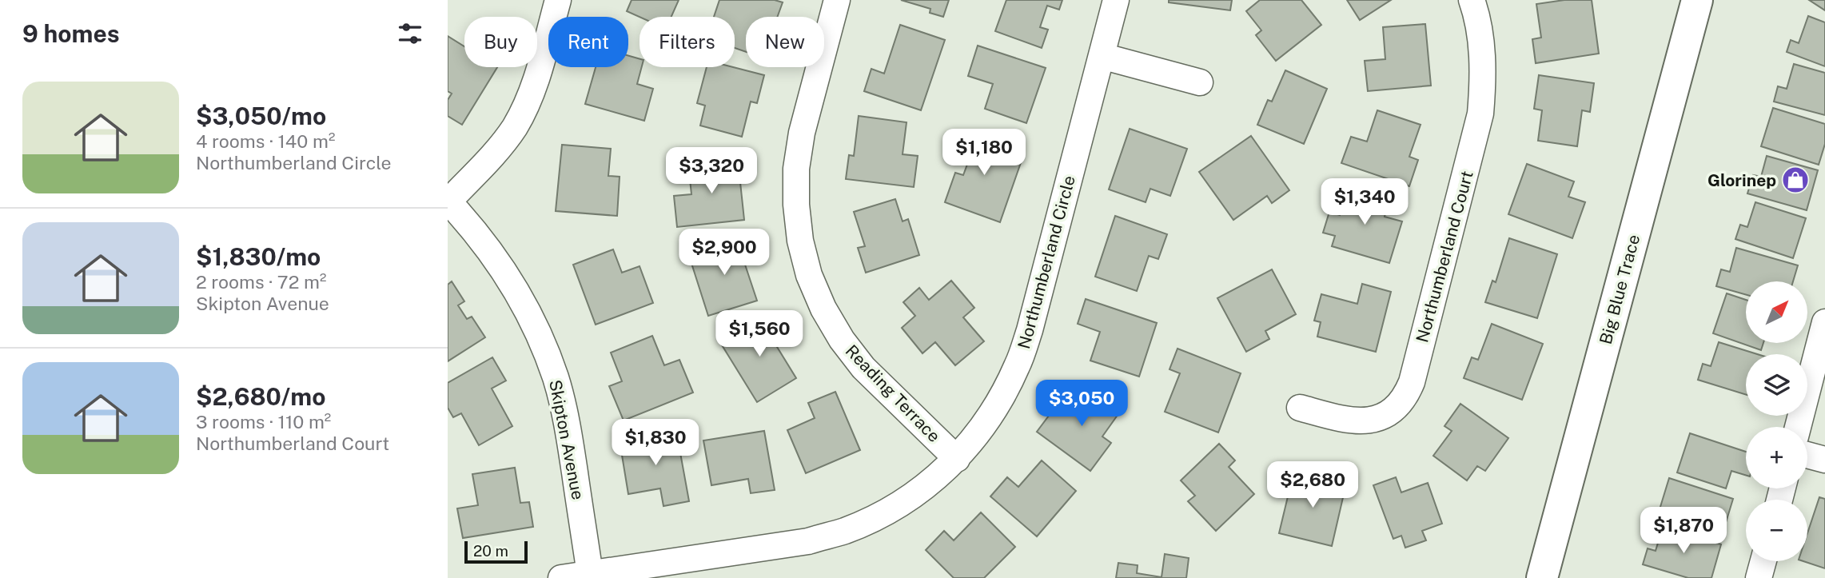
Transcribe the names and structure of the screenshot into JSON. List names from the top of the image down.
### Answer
{
  "streets": {
    "street": [
      "Northumberland Court",
      "Northumberland Circle",
      "Big Blue Trace",
      "Reading Terrace",
      "Skipton Avenue"
    ]
  },
  "crossings": [
    ["Northumberland Circle", "Reading Terrace"],
    ["Northumberland Circle", "Skipton Avenue"]
  ],
  "places": {
    "shop": ["Glorinep"]
  },
  "scale_bar": "20 m",
  "north": "top right",
  "page": {
    "heading": "9 homes",
    "chip": [
      "Buy",
      "Rent",
      "Filters",
      "New"
    ],
    "list": [
      {
        "name": "$3,050/mo",
        "note": "4 rooms · 140 m² · Northumberland Circle"
      },
      {
        "name": "$1,830/mo",
        "note": "2 rooms · 72 m² · Skipton Avenue"
      },
      {
        "name": "$2,680/mo",
        "note": "3 rooms · 110 m² · Northumberland Court"
      }
    ],
    "price": [
      "$1,180",
      "$3,320",
      "$1,340",
      "$2,900",
      "$1,560",
      "$3,050",
      "$1,830",
      "$2,680",
      "$1,870"
    ],
    "map_buttons": ["+", "−"],
    "scale": "20 m"
  }
}
